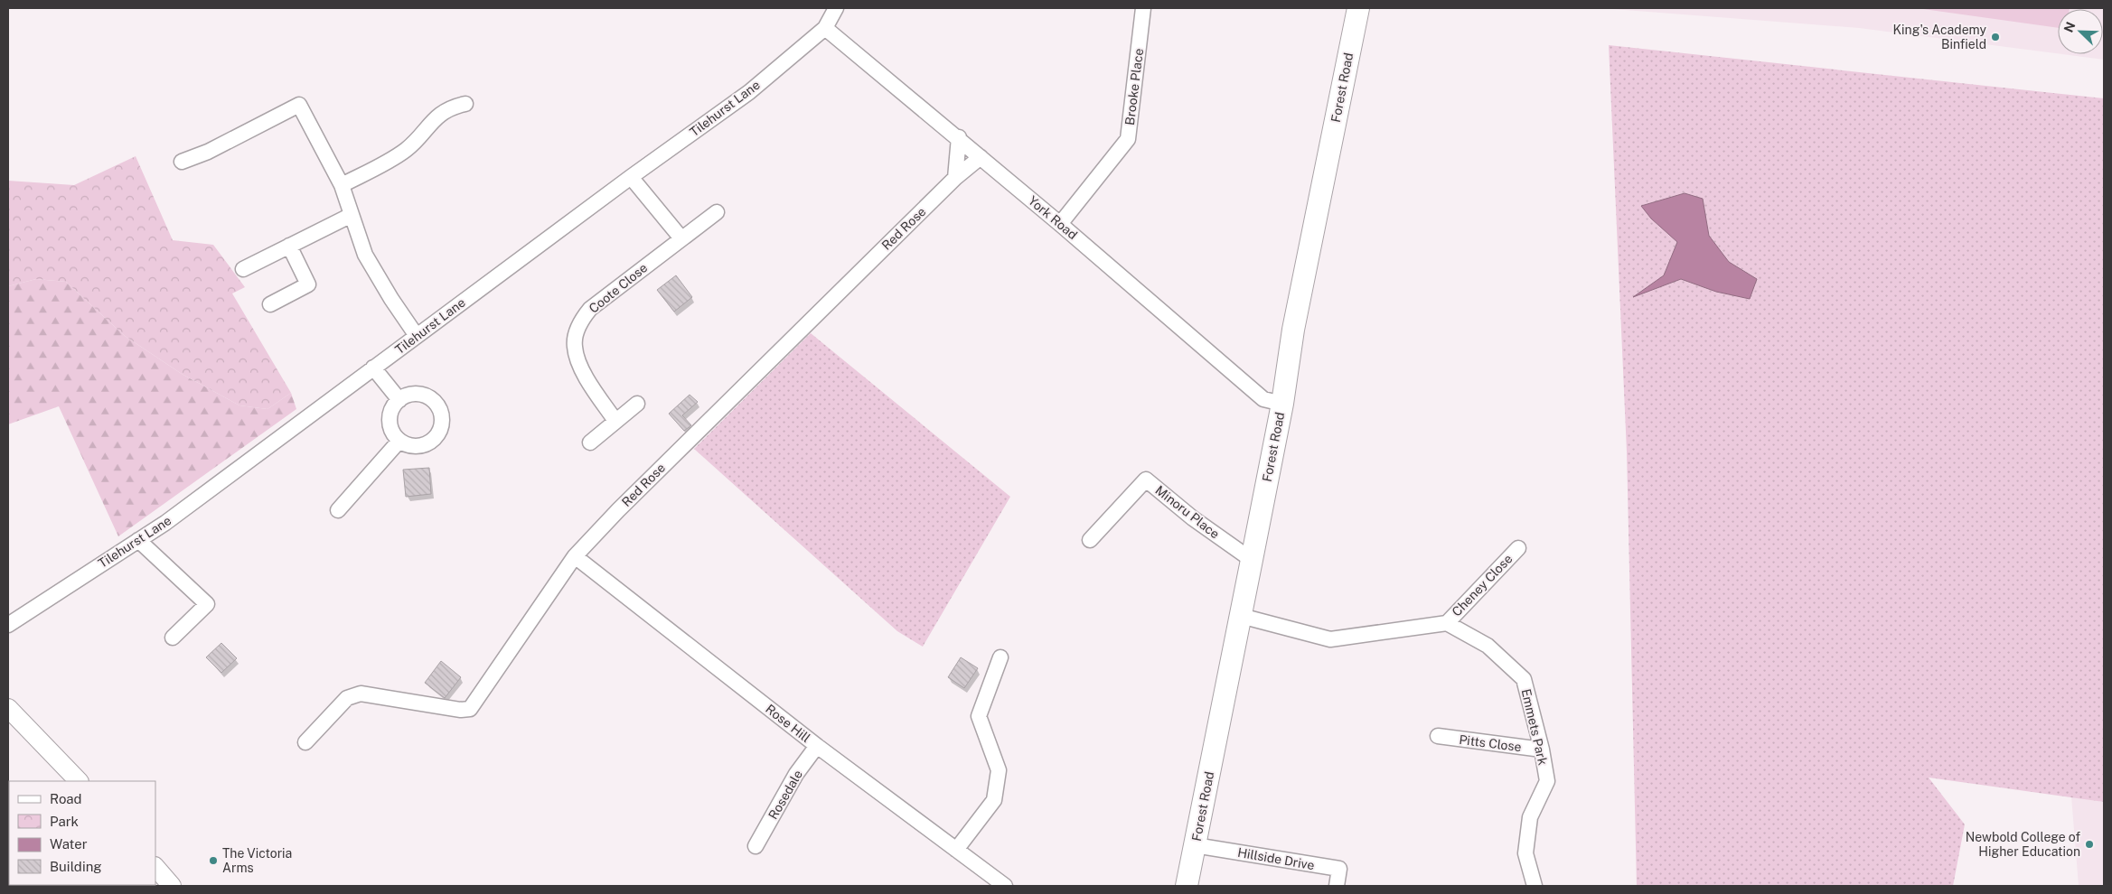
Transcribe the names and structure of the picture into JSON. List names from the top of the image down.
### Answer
{
  "streets": {
    "main road": ["Forest Road"],
    "street": [
      "Brooke Place",
      "Tilehurst Lane",
      "York Road",
      "Red Rose",
      "Coote Close",
      "Minoru Place",
      "Cheney Close",
      "Rose Hill",
      "Emmets Park",
      "Pitts Close",
      "Rosedale",
      "Hillside Drive"
    ]
  },
  "crossings": [
    ["Brooke Place", "York Road"],
    ["Forest Road", "York Road"],
    ["Forest Road", "Minoru Place"],
    ["Forest Road", "Hillside Drive"],
    ["Tilehurst Lane", "York Road"],
    ["York Road", "Red Rose"],
    ["Red Rose", "Rose Hill"],
    ["Cheney Close", "Emmets Park"],
    ["Rose Hill", "Rosedale"],
    ["Emmets Park", "Pitts Close"]
  ],
  "places": ["King's Academy Binfield", "Newbold College of Higher Education", "The Victoria Arms"],
  "legend": [
    "Road",
    "Park",
    "Water",
    "Building"
  ],
  "north": "top left"
}
